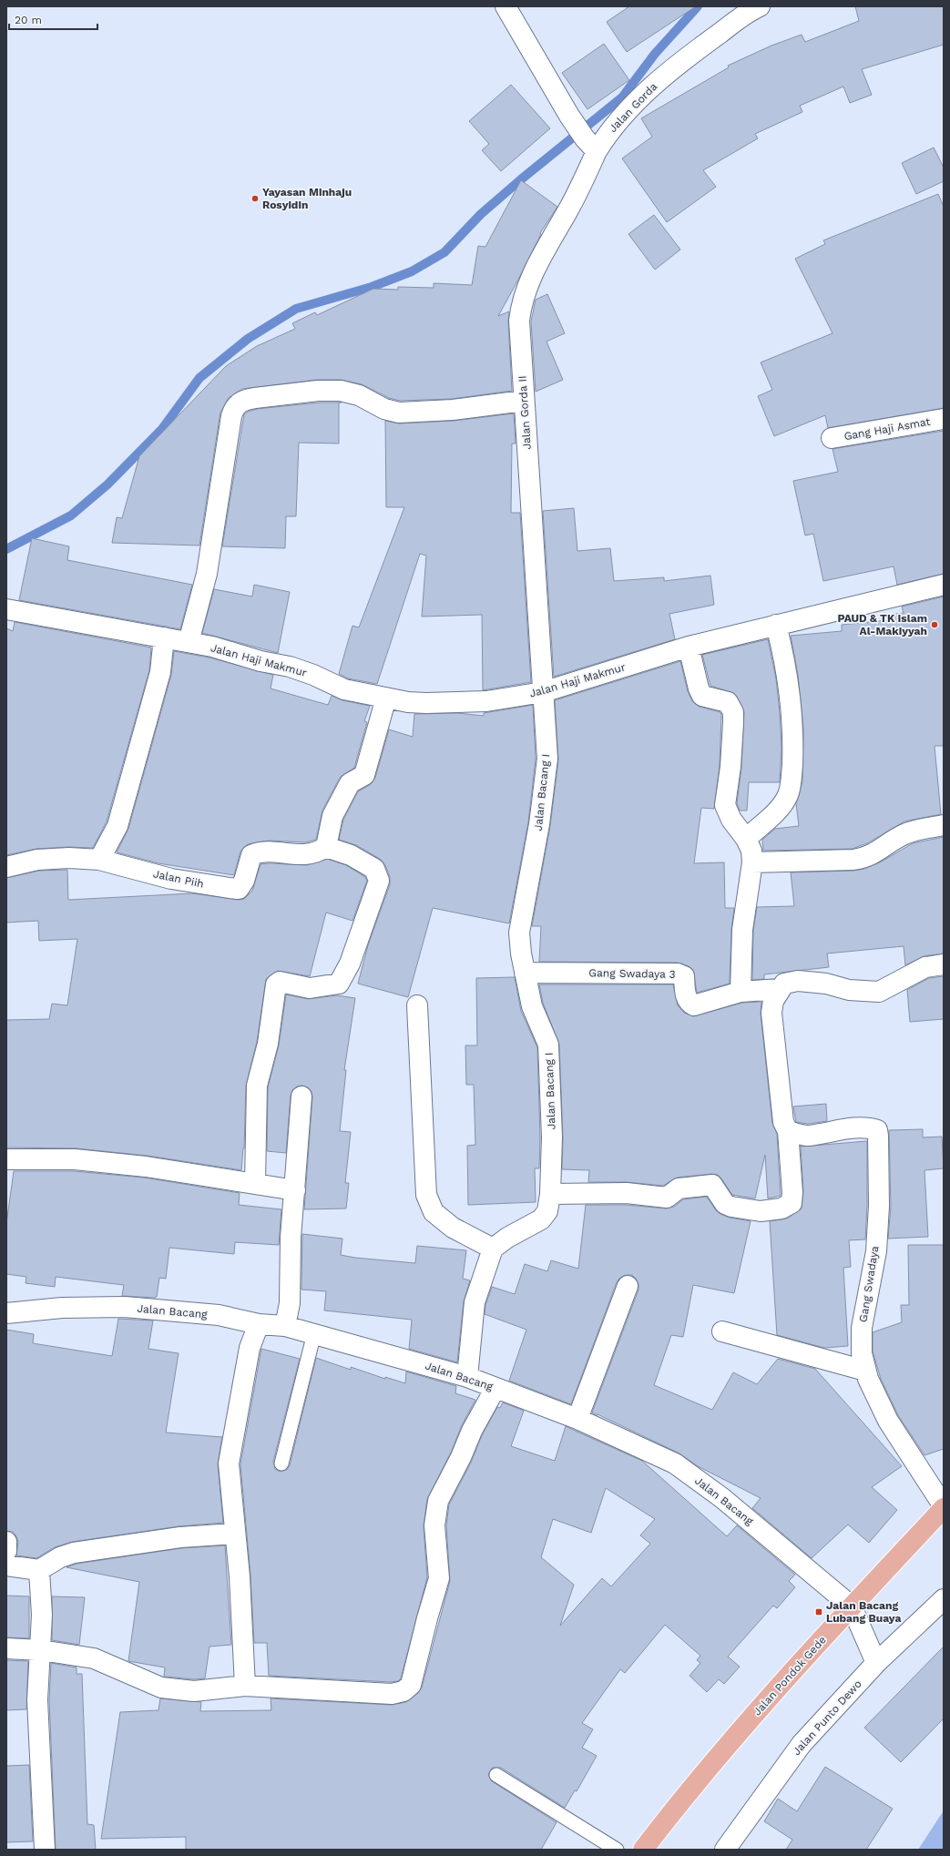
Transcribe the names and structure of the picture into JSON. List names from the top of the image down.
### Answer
{
  "streets": {
    "main road": ["Jalan Pondok Gede"],
    "street": [
      "Jalan Gorda",
      "Jalan Gorda II",
      "Gang Haji Asmat",
      "Jalan Haji Makmur",
      "Jalan Bacang I",
      "Jalan Piih",
      "Gang Swadaya 3",
      "Gang Swadaya",
      "Jalan Bacang",
      "Jalan Punto Dewo"
    ]
  },
  "crossings": [
    ["Jalan Gorda", "Jalan Gorda II"],
    ["Jalan Gorda II", "Jalan Haji Makmur"],
    ["Jalan Gorda II", "Jalan Bacang I"],
    ["Jalan Haji Makmur", "Jalan Bacang I"],
    ["Jalan Bacang I", "Gang Swadaya 3"],
    ["Gang Swadaya", "Jalan Pondok Gede"],
    ["Jalan Bacang", "Jalan Pondok Gede"]
  ],
  "places": {
    "other": ["Yayasan Minhaju Rosyidin", "PAUD & TK Islam Al-Makiyyah"],
    "transit": ["Jalan Bacang Lubang Buaya"]
  },
  "scale_bar": "20 m"
}
